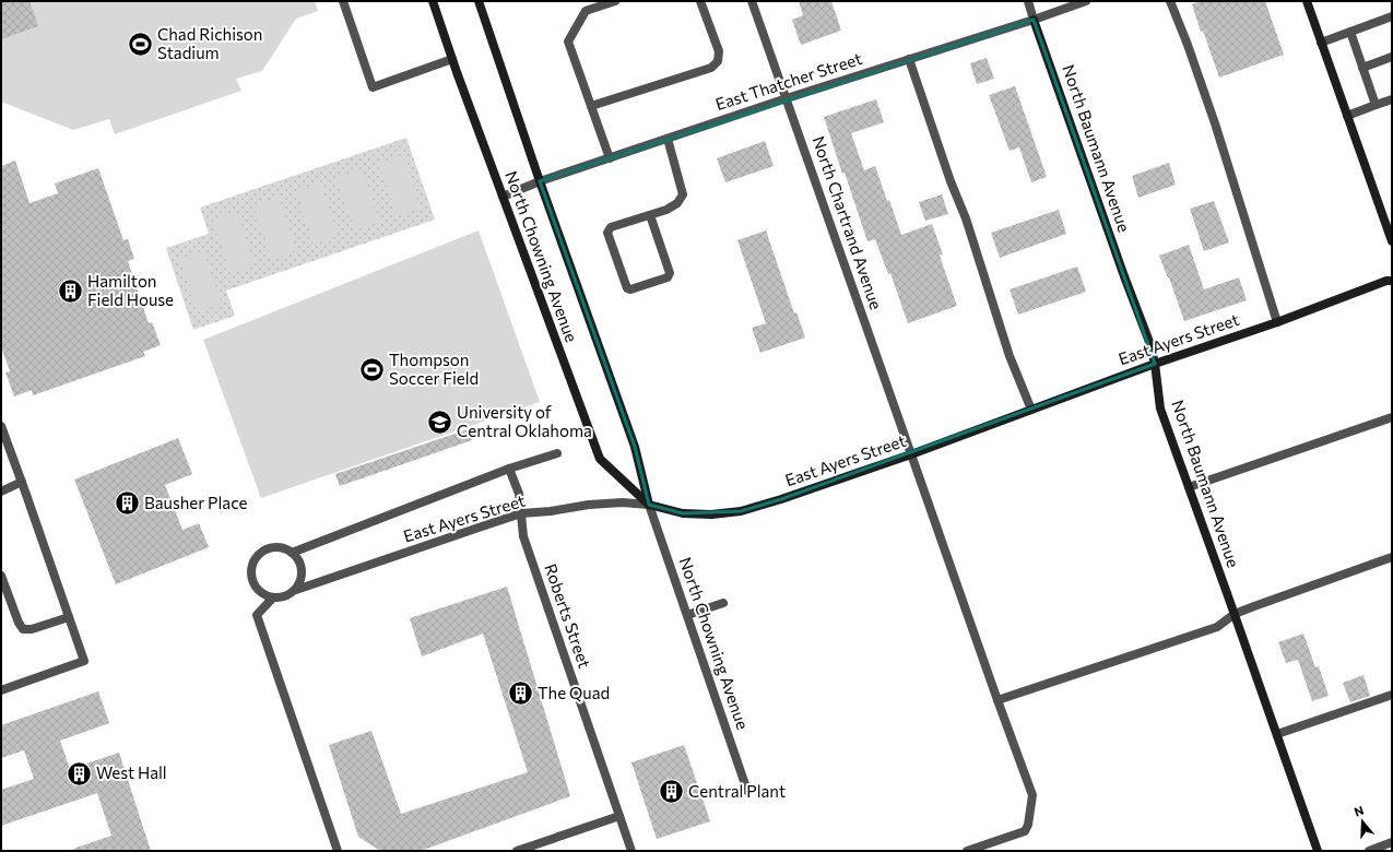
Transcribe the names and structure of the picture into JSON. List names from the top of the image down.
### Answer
{
  "streets": {
    "street": [
      "East Thatcher Street",
      "North Baumann Avenue",
      "North Chartrand Avenue",
      "North Chowning Avenue",
      "East Ayers Street",
      "Roberts Street"
    ]
  },
  "crossings": [
    ["East Thatcher Street", "North Baumann Avenue"],
    ["East Thatcher Street", "North Chartrand Avenue"],
    ["East Thatcher Street", "North Chowning Avenue"],
    ["North Baumann Avenue", "East Ayers Street"],
    ["North Chartrand Avenue", "East Ayers Street"],
    ["North Chowning Avenue", "East Ayers Street"],
    ["East Ayers Street", "Roberts Street"]
  ],
  "places": {
    "sports": ["Chad Richison Stadium", "Thompson Soccer Field"],
    "building": [
      "Hamilton Field House",
      "Bausher Place",
      "The Quad",
      "West Hall",
      "Central Plant"
    ],
    "school or university": ["University of Central Oklahoma"]
  },
  "north": "top"
}
